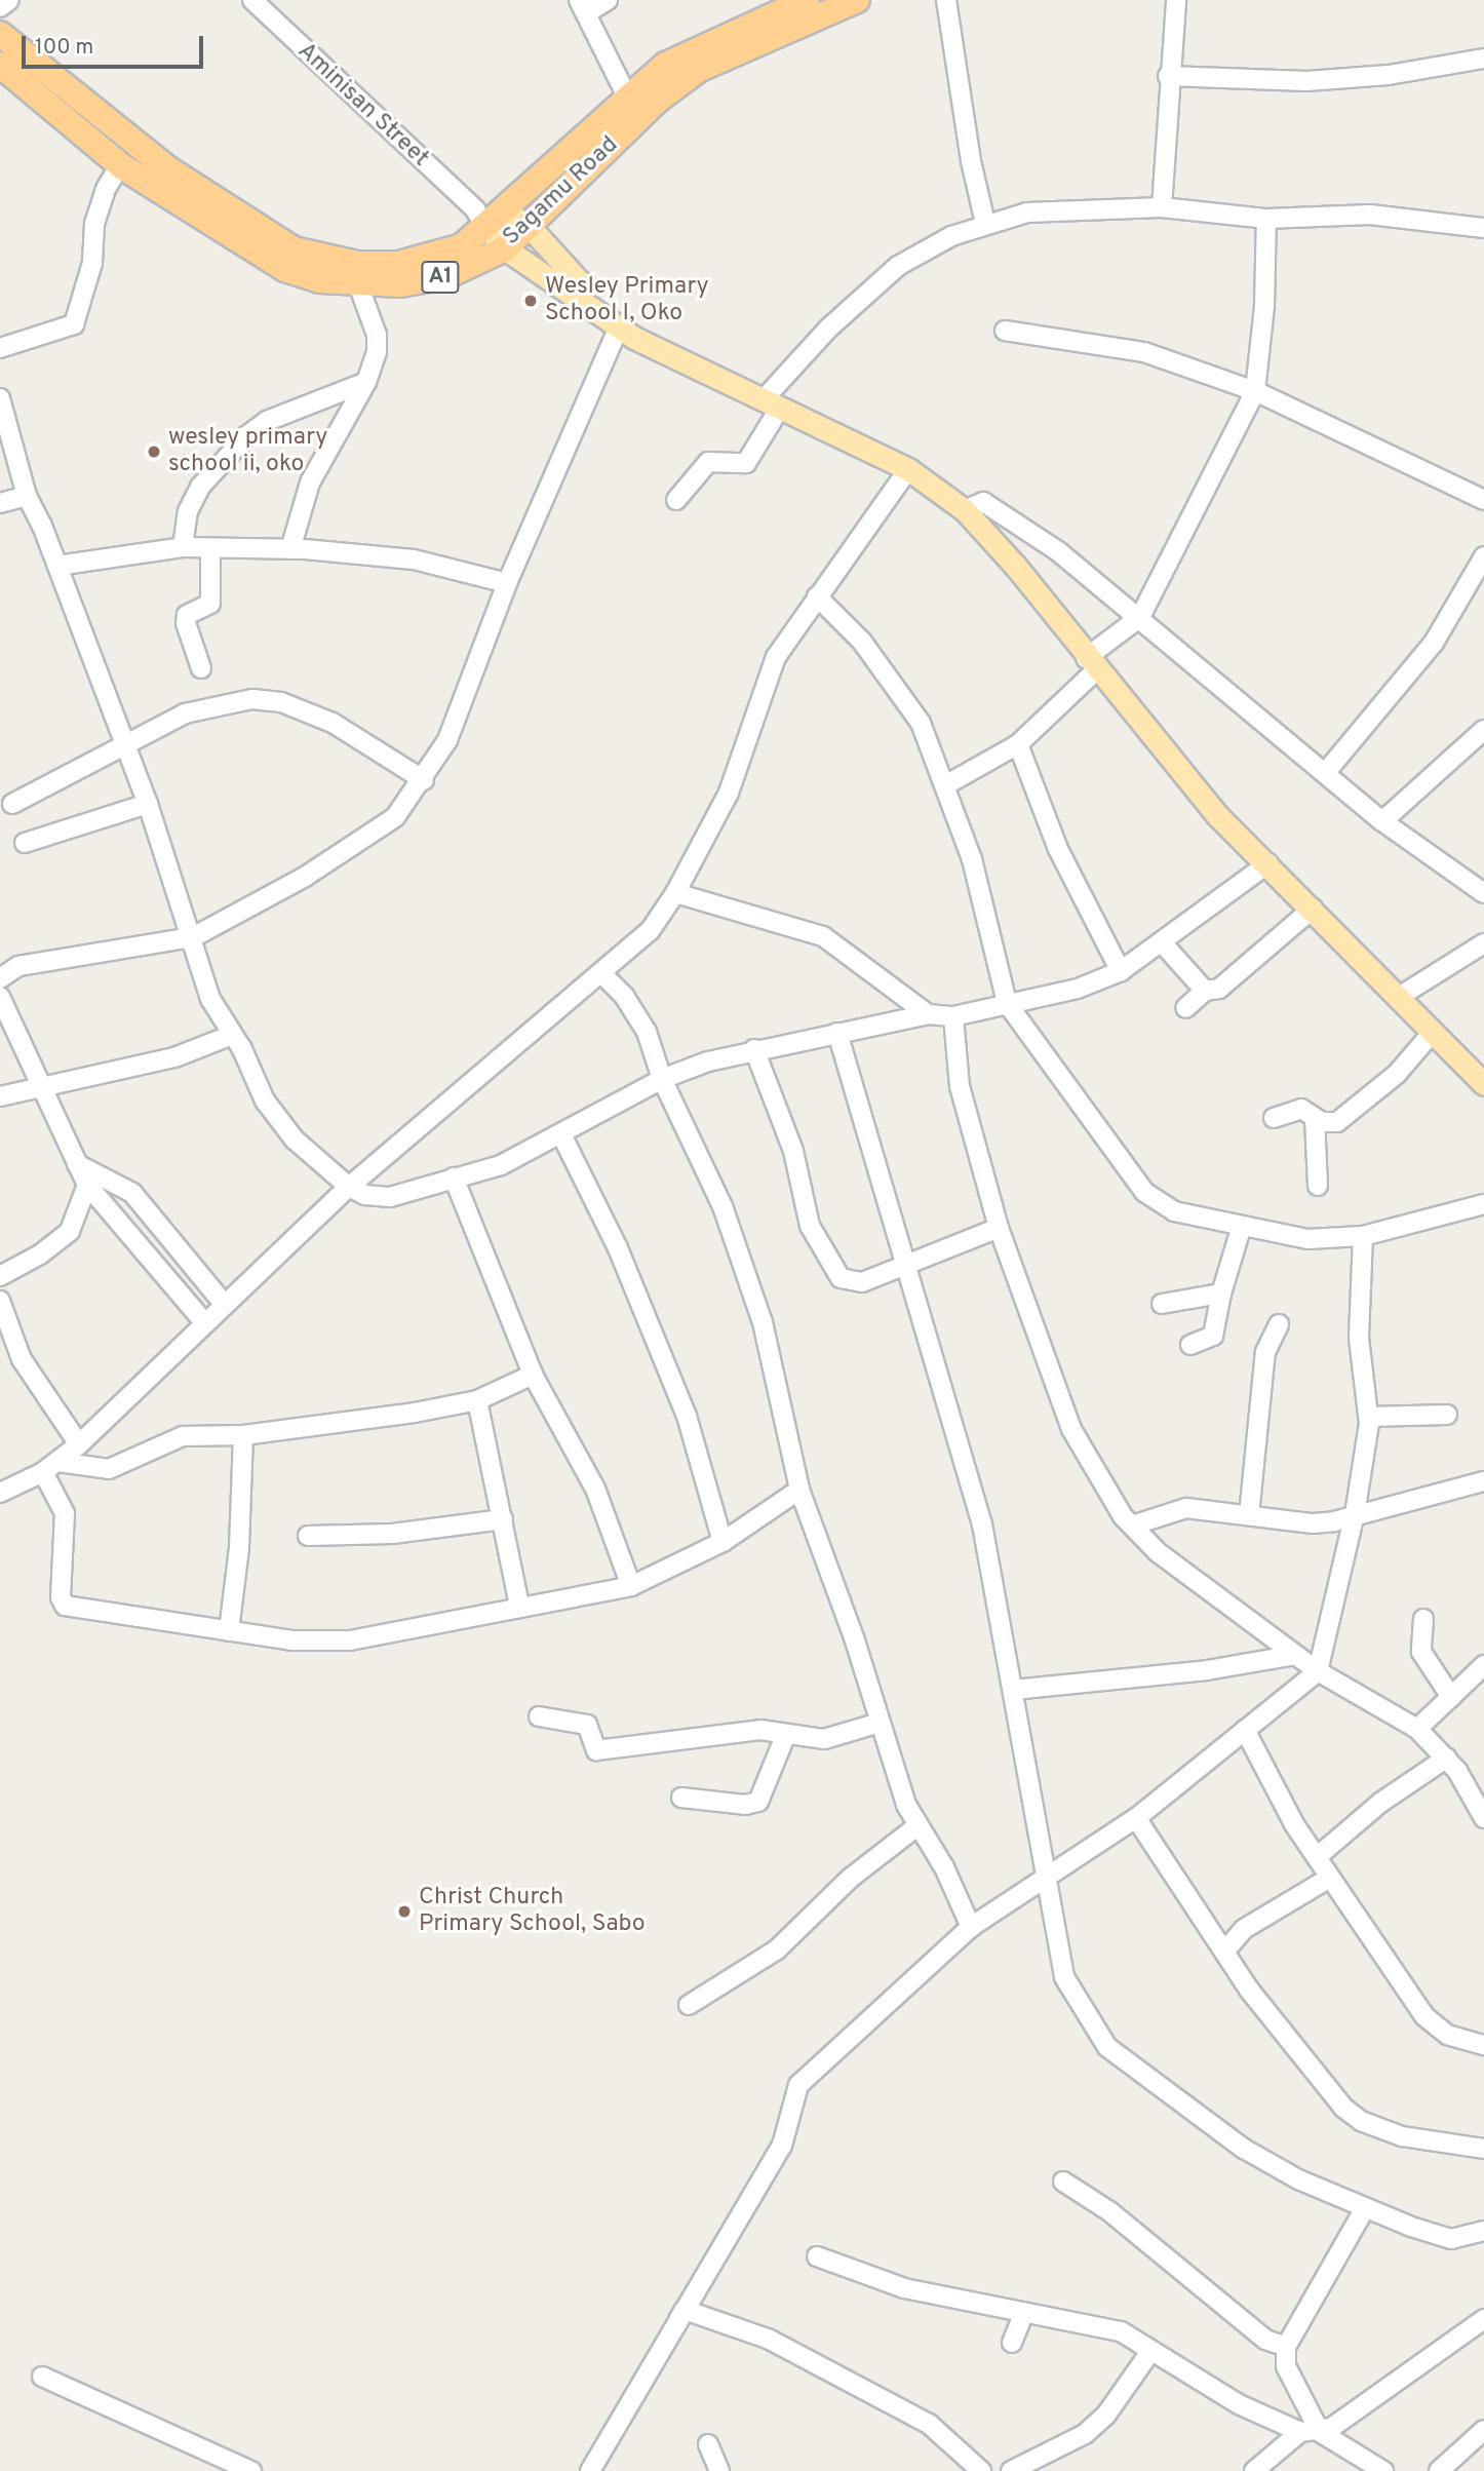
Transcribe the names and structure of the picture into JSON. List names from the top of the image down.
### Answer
{
  "streets": {
    "highway": ["Sagamu Road", "A1"],
    "street": ["Aminisan Street"]
  },
  "crossings": [
    ["Aminisan Street", "Sagamu Road"]
  ],
  "places": ["Wesley Primary School I, Oko", "wesley primary school ii, oko", "Christ Church Primary School, Sabo"],
  "scale_bar": "100 m"
}
